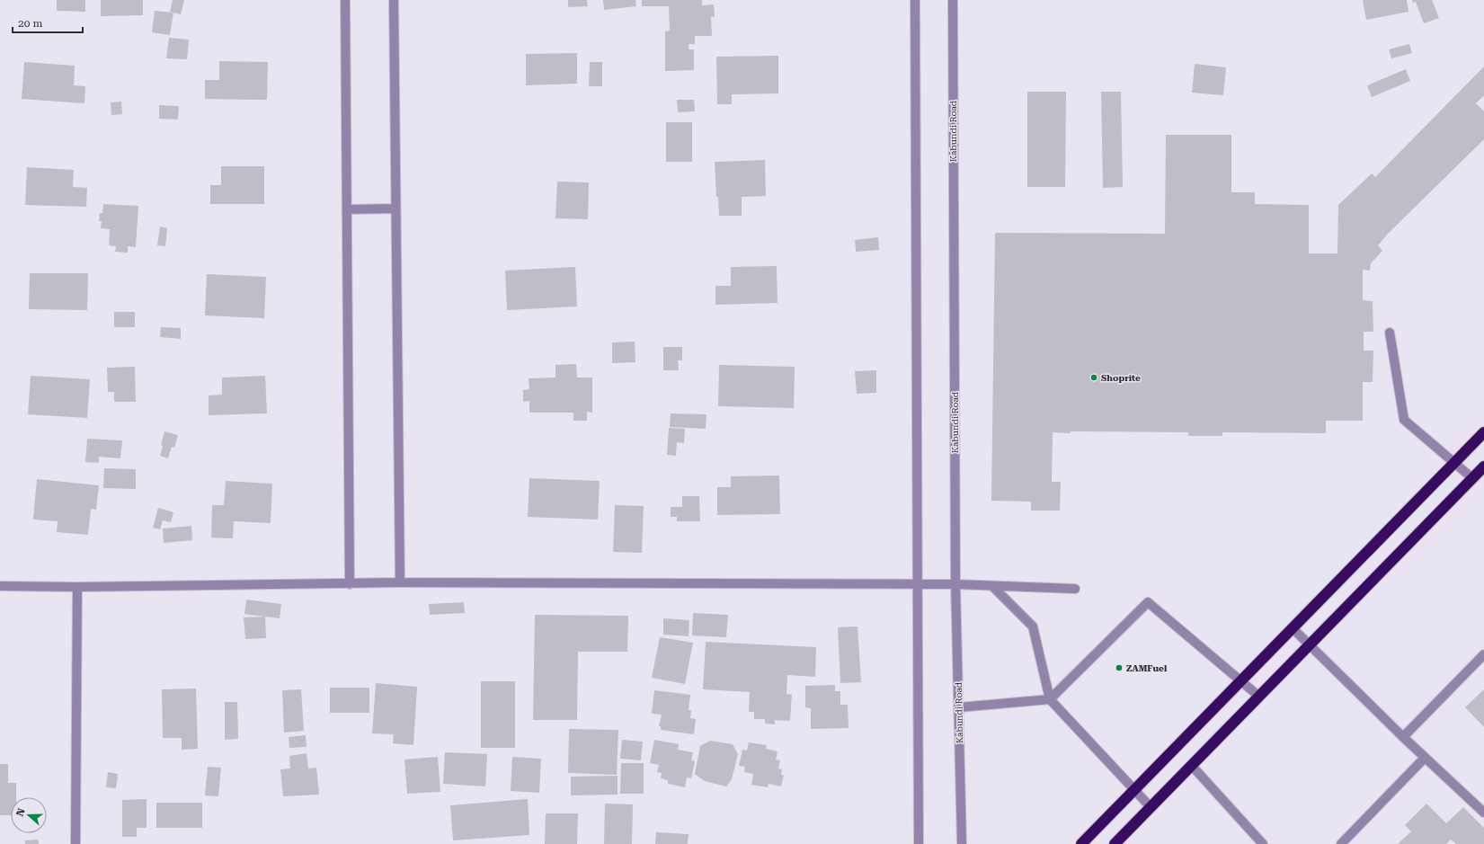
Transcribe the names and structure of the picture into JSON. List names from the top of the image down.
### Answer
{
  "streets": {
    "street": ["Kabundi Road"]
  },
  "places": ["Shoprite", "ZAMFuel"],
  "scale_bar": "20 m",
  "north": "left"
}
